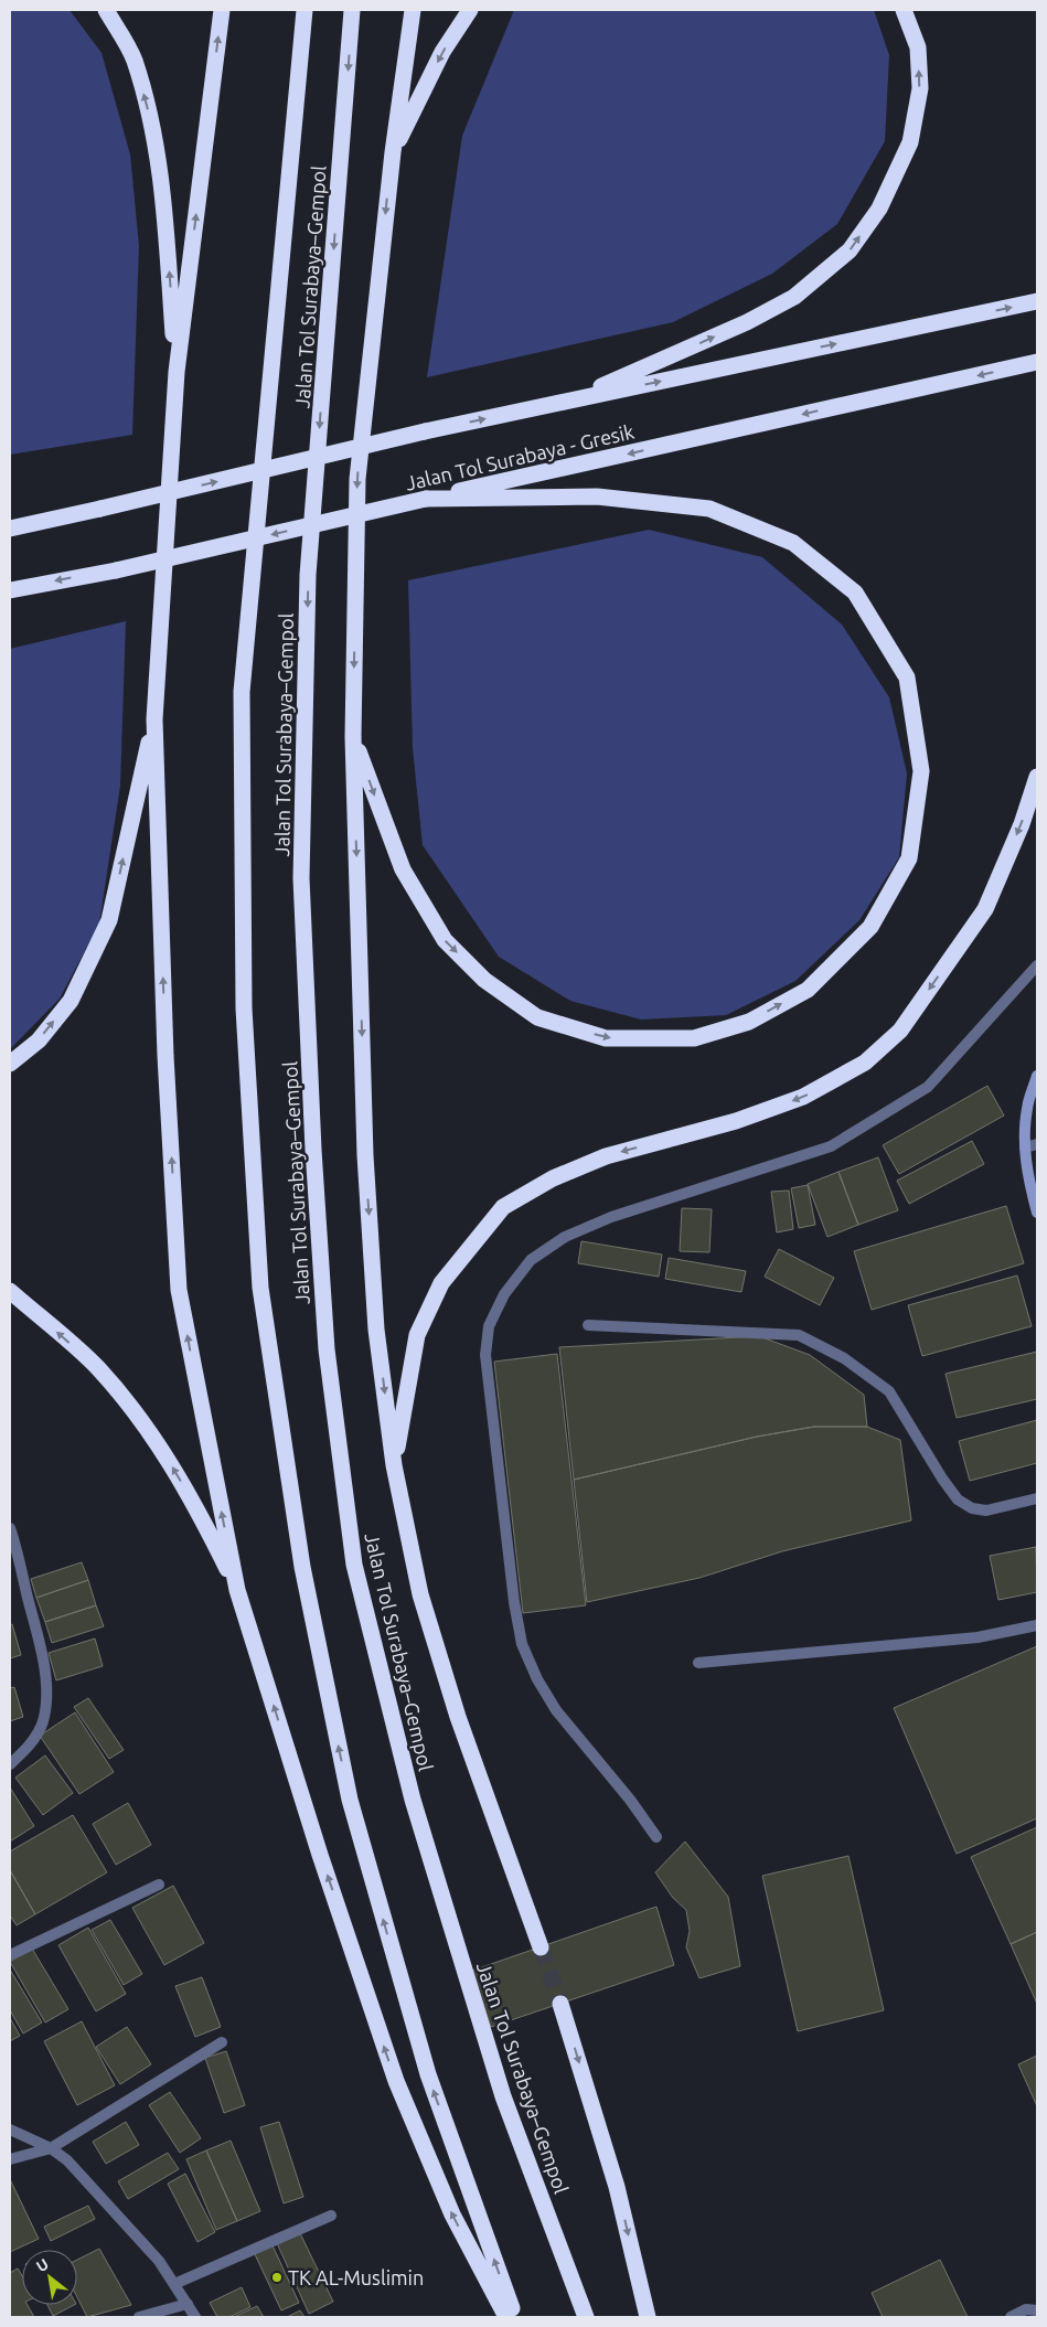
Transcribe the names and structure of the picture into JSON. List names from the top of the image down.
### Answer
{
  "streets": {
    "highway": ["Jalan Tol Surabaya–Gempol", "Jalan Tol Surabaya - Gresik"]
  },
  "places": ["TK AL-Muslimin"],
  "north": "top left"
}
